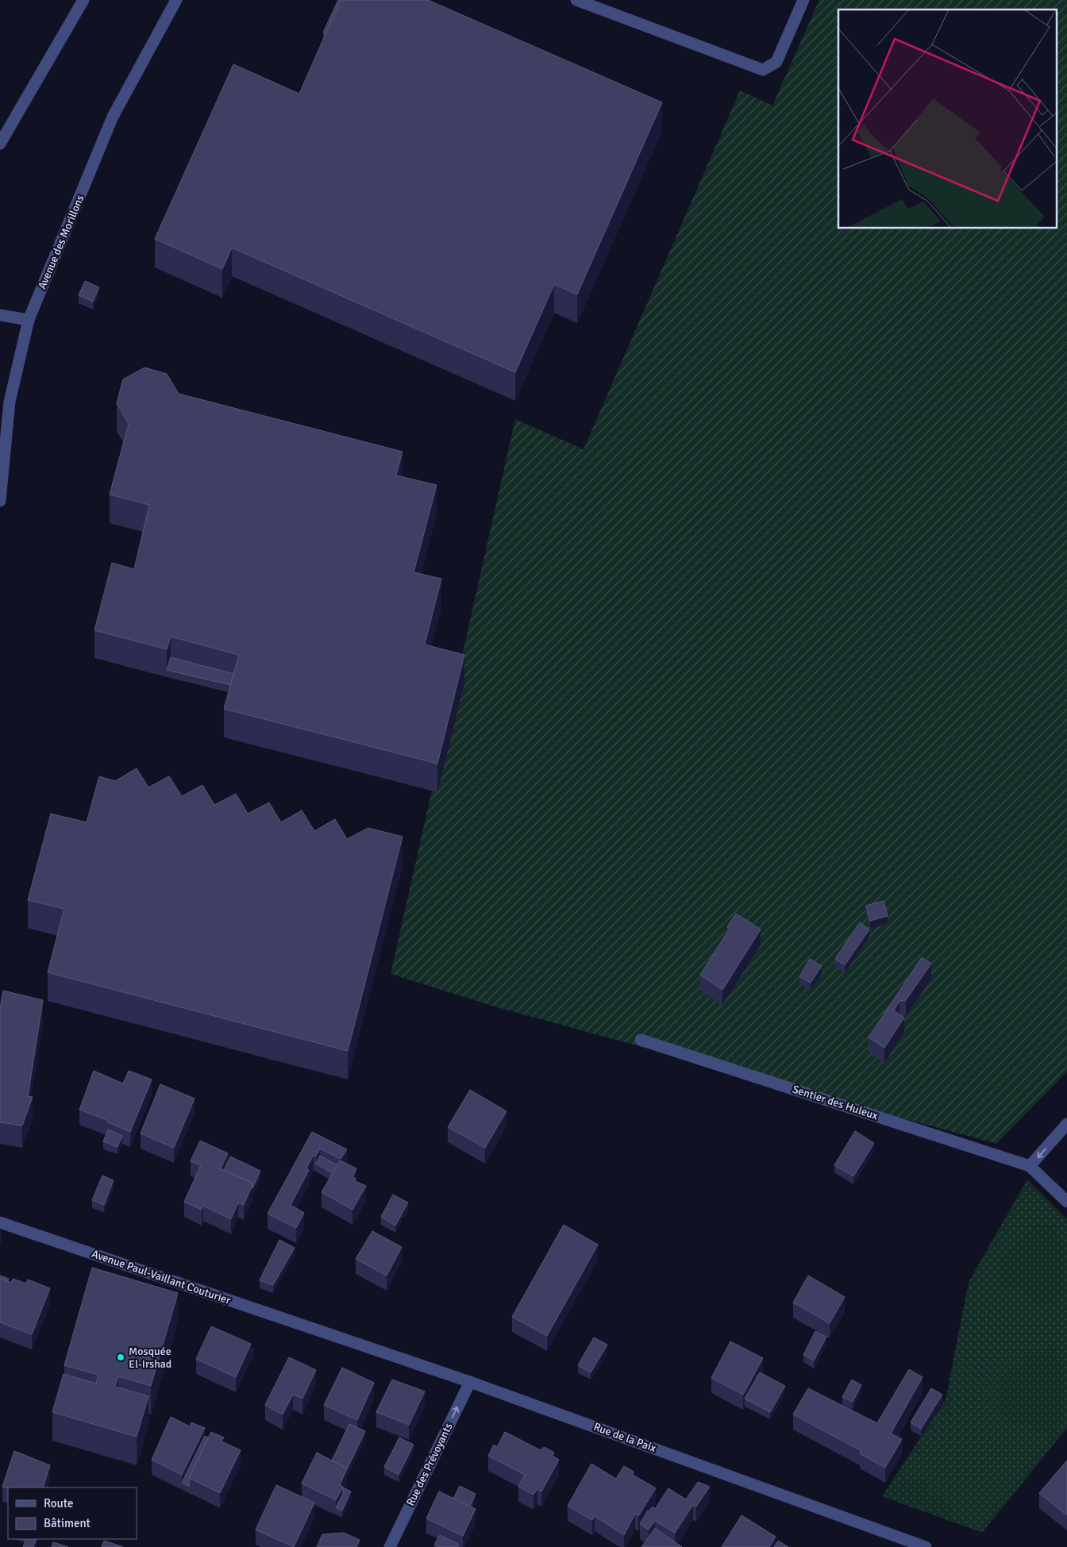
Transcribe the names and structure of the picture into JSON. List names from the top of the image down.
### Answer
{
  "streets": {
    "street": [
      "Avenue des Morillons",
      "Sentier des Huleux",
      "Avenue Paul-Vaillant Couturier",
      "Rue de la Paix",
      "Rue des Prévoyants"
    ]
  },
  "crossings": [
    ["Avenue Paul-Vaillant Couturier", "Rue de la Paix"],
    ["Rue de la Paix", "Rue des Prévoyants"]
  ],
  "one_way": ["Rue des Prévoyants"],
  "places": ["Mosquée El-Irshad"],
  "legend": ["Route", "Bâtiment"]
}
